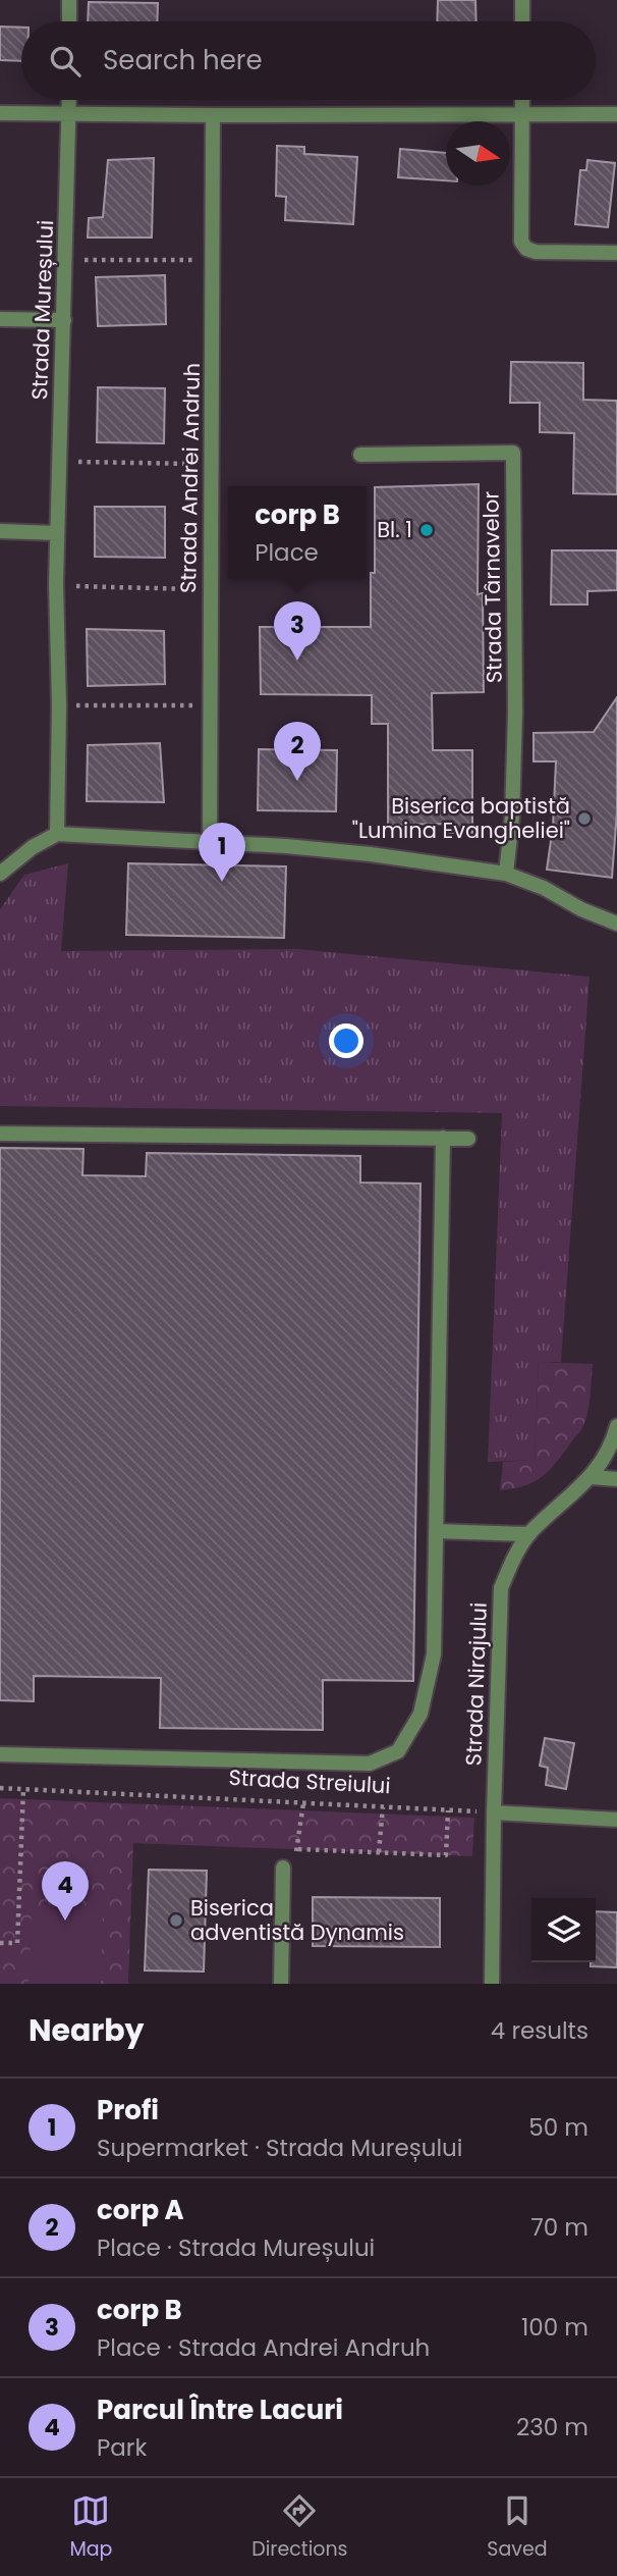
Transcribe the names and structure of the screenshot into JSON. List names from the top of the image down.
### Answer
{
  "streets": {
    "street": [
      "Strada Mureșului",
      "Strada Andrei Andruh",
      "Strada Târnavelor",
      "Strada Nirajului"
    ],
    "path": ["Strada Streiului"]
  },
  "crossings": [
    ["Strada Nirajului", "Strada Streiului"]
  ],
  "places": ["Bl. 1", "Biserica baptistă \"Lumina Evangheliei\"", "Biserica adventistă Dynamis"],
  "north": "right",
  "page": {
    "search": "Search here",
    "popup": ["corp B", "Place"],
    "pins": [
      "3",
      "2",
      "1",
      "4"
    ],
    "heading": ["Nearby", "4 results"],
    "list": [
      {
        "mark": "1",
        "name": "Profi",
        "note": "Supermarket · Strada Mureșului",
        "value": "50 m"
      },
      {
        "mark": "2",
        "name": "corp A",
        "note": "Place · Strada Mureșului",
        "value": "70 m"
      },
      {
        "mark": "3",
        "name": "corp B",
        "note": "Place · Strada Andrei Andruh",
        "value": "100 m"
      },
      {
        "mark": "4",
        "name": "Parcul Între Lacuri",
        "note": "Park",
        "value": "230 m"
      }
    ],
    "nav": ["Map", "Directions", "Saved"]
  }
}
